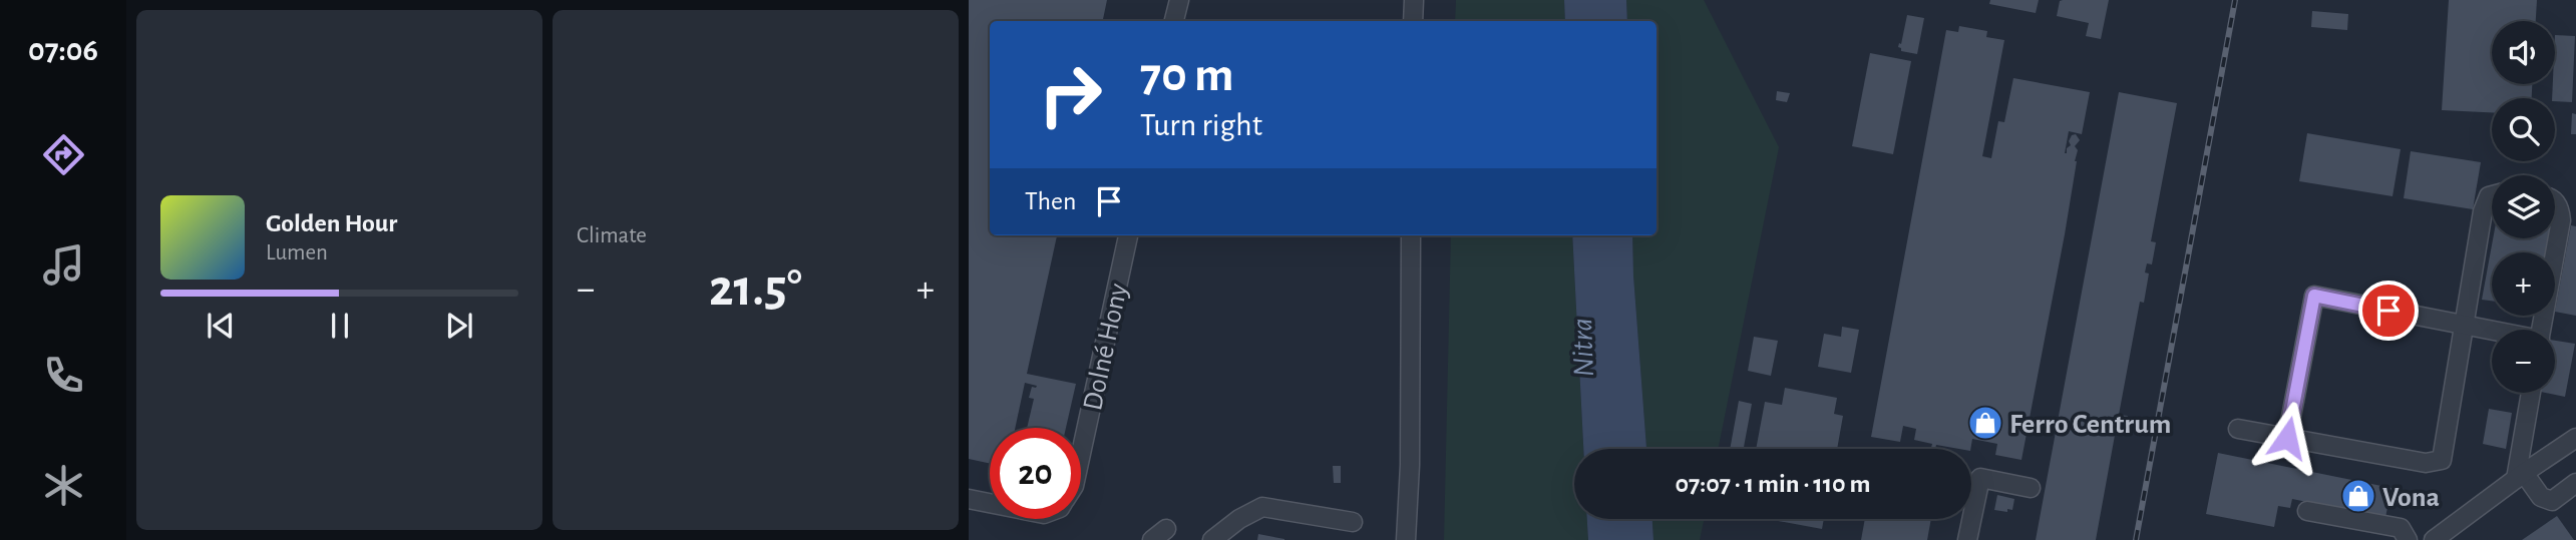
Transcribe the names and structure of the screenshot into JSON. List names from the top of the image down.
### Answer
{
  "streets": {
    "street": ["Dolné Hony"]
  },
  "water": ["Nitra"],
  "places": {
    "shop": ["Ferro Centrum", "Vona"]
  },
  "page": {
    "tabs": "07:06",
    "tile": "Climate",
    "map_buttons": ["+", "−"],
    "turn": ["70 m", "Turn right"],
    "then": "Then",
    "song": ["Golden Hour", "Lumen"],
    "heat": ["−", "21.5°", "+"],
    "limit": "20",
    "trip": "07:07 · 1 min · 110 m"
  }
}
